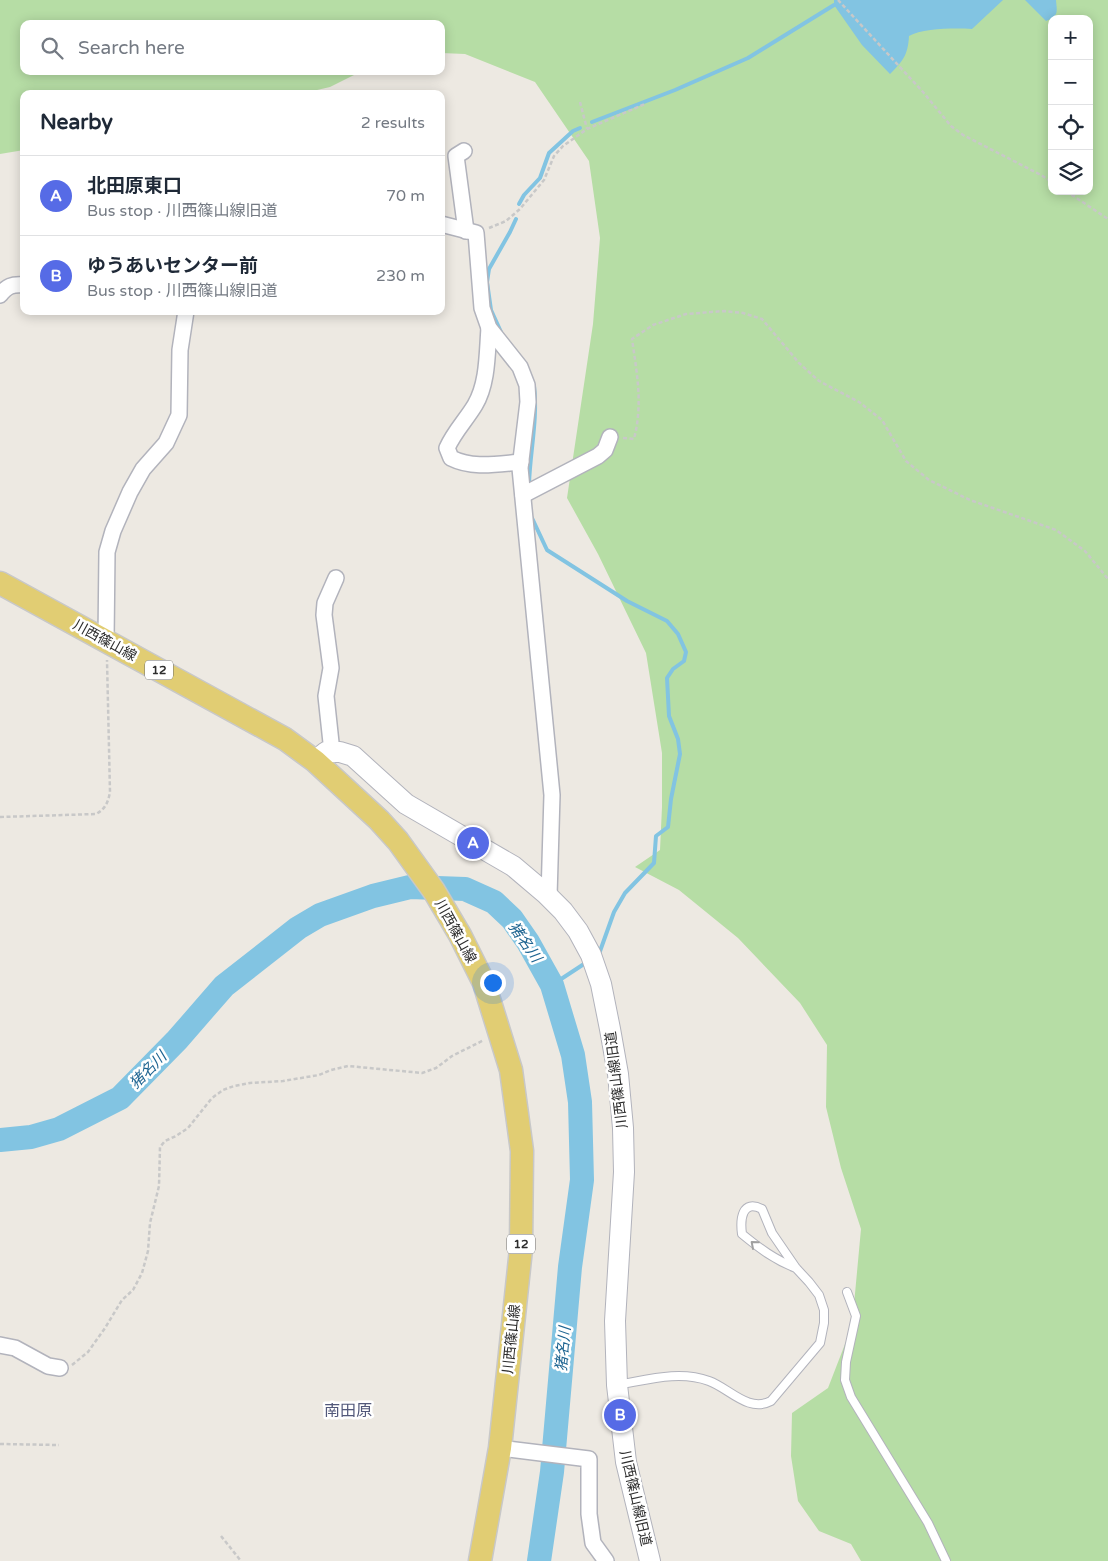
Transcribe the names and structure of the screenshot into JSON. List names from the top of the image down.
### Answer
{
  "streets": {
    "main road": ["川西篠山線", "12"],
    "street": ["川西篠山線旧道"]
  },
  "crossings": [
    ["川西篠山線", "川西篠山線旧道"]
  ],
  "districts": ["南田原"],
  "water": ["猪名川"],
  "page": {
    "map_buttons": ["+", "−"],
    "search": "Search here",
    "heading": ["Nearby", "2 results"],
    "list": [
      {
        "mark": "A",
        "name": "北田原東口",
        "note": "Bus stop · 川西篠山線旧道",
        "value": "70 m"
      },
      {
        "mark": "B",
        "name": "ゆうあいセンター前",
        "note": "Bus stop · 川西篠山線旧道",
        "value": "230 m"
      }
    ],
    "pins": ["A", "B"]
  }
}
